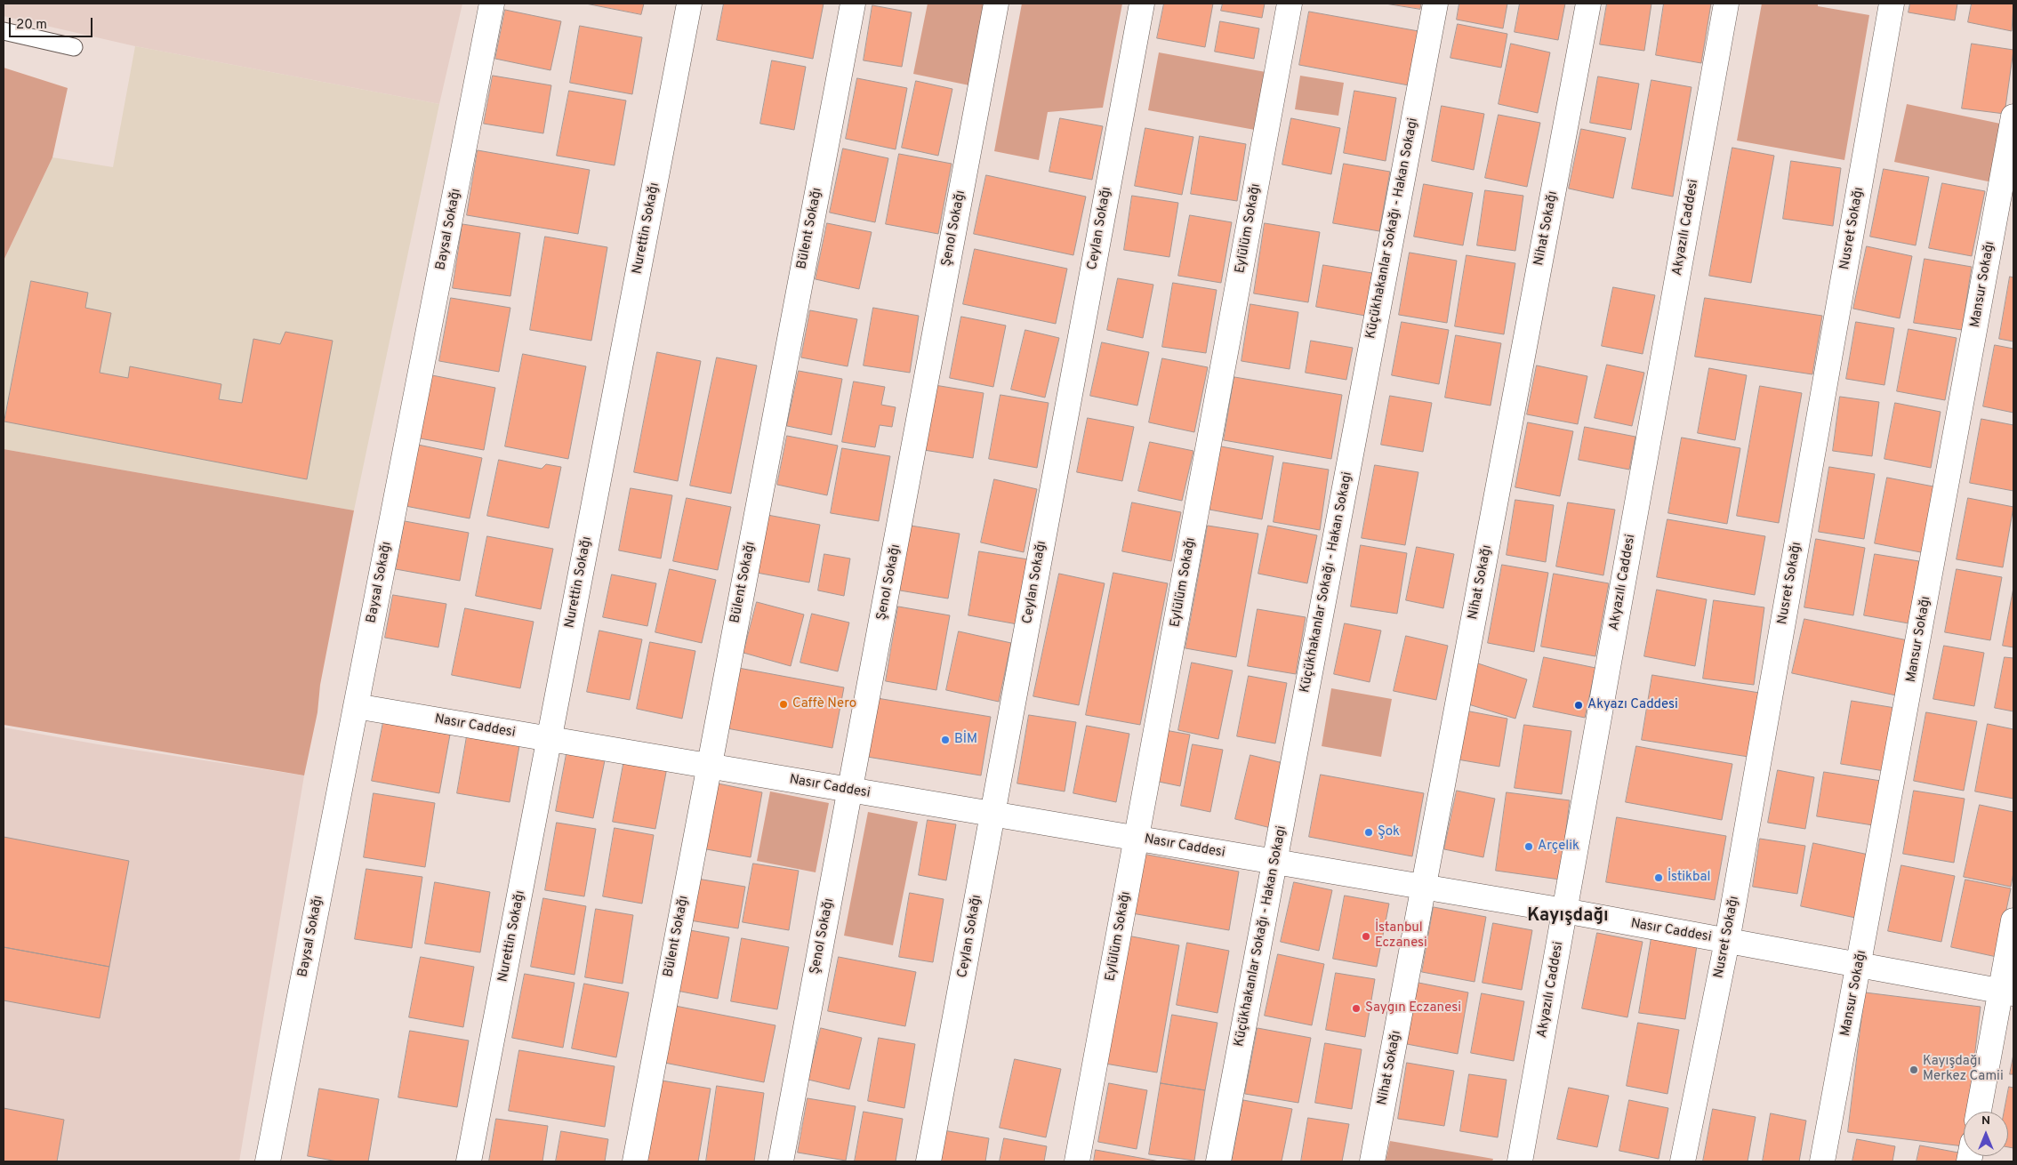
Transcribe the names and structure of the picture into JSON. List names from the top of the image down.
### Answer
{
  "streets": {
    "street": [
      "Akyazılı Caddesi",
      "Nurettin Sokağı",
      "Bülent Sokağı",
      "Şenol Sokağı",
      "Ceylan Sokağı",
      "Eylülüm Sokağı",
      "Küçükhakanlar Sokağı - Hakan Sokagi",
      "Nihat Sokağı",
      "Nusret Sokağı",
      "Baysal Sokağı",
      "Mansur Sokağı",
      "Nasır Caddesi"
    ]
  },
  "crossings": [
    ["Akyazılı Caddesi", "Nasır Caddesi"],
    ["Nurettin Sokağı", "Nasır Caddesi"],
    ["Bülent Sokağı", "Nasır Caddesi"],
    ["Şenol Sokağı", "Nasır Caddesi"],
    ["Ceylan Sokağı", "Nasır Caddesi"],
    ["Eylülüm Sokağı", "Nasır Caddesi"],
    ["Küçükhakanlar Sokağı - Hakan Sokagi", "Nasır Caddesi"],
    ["Nihat Sokağı", "Nasır Caddesi"],
    ["Nusret Sokağı", "Nasır Caddesi"],
    ["Baysal Sokağı", "Nasır Caddesi"],
    ["Mansur Sokağı", "Nasır Caddesi"]
  ],
  "districts": ["Kayışdağı"],
  "places": [
    "Caffè Nero",
    "Akyazı Caddesi",
    "BİM",
    "Şok",
    "Arçelik",
    "İstikbal",
    "İstanbul Eczanesi",
    "Saygın Eczanesi",
    "Kayışdağı Merkez Camii"
  ],
  "scale_bar": "20 m",
  "north": "top"
}
